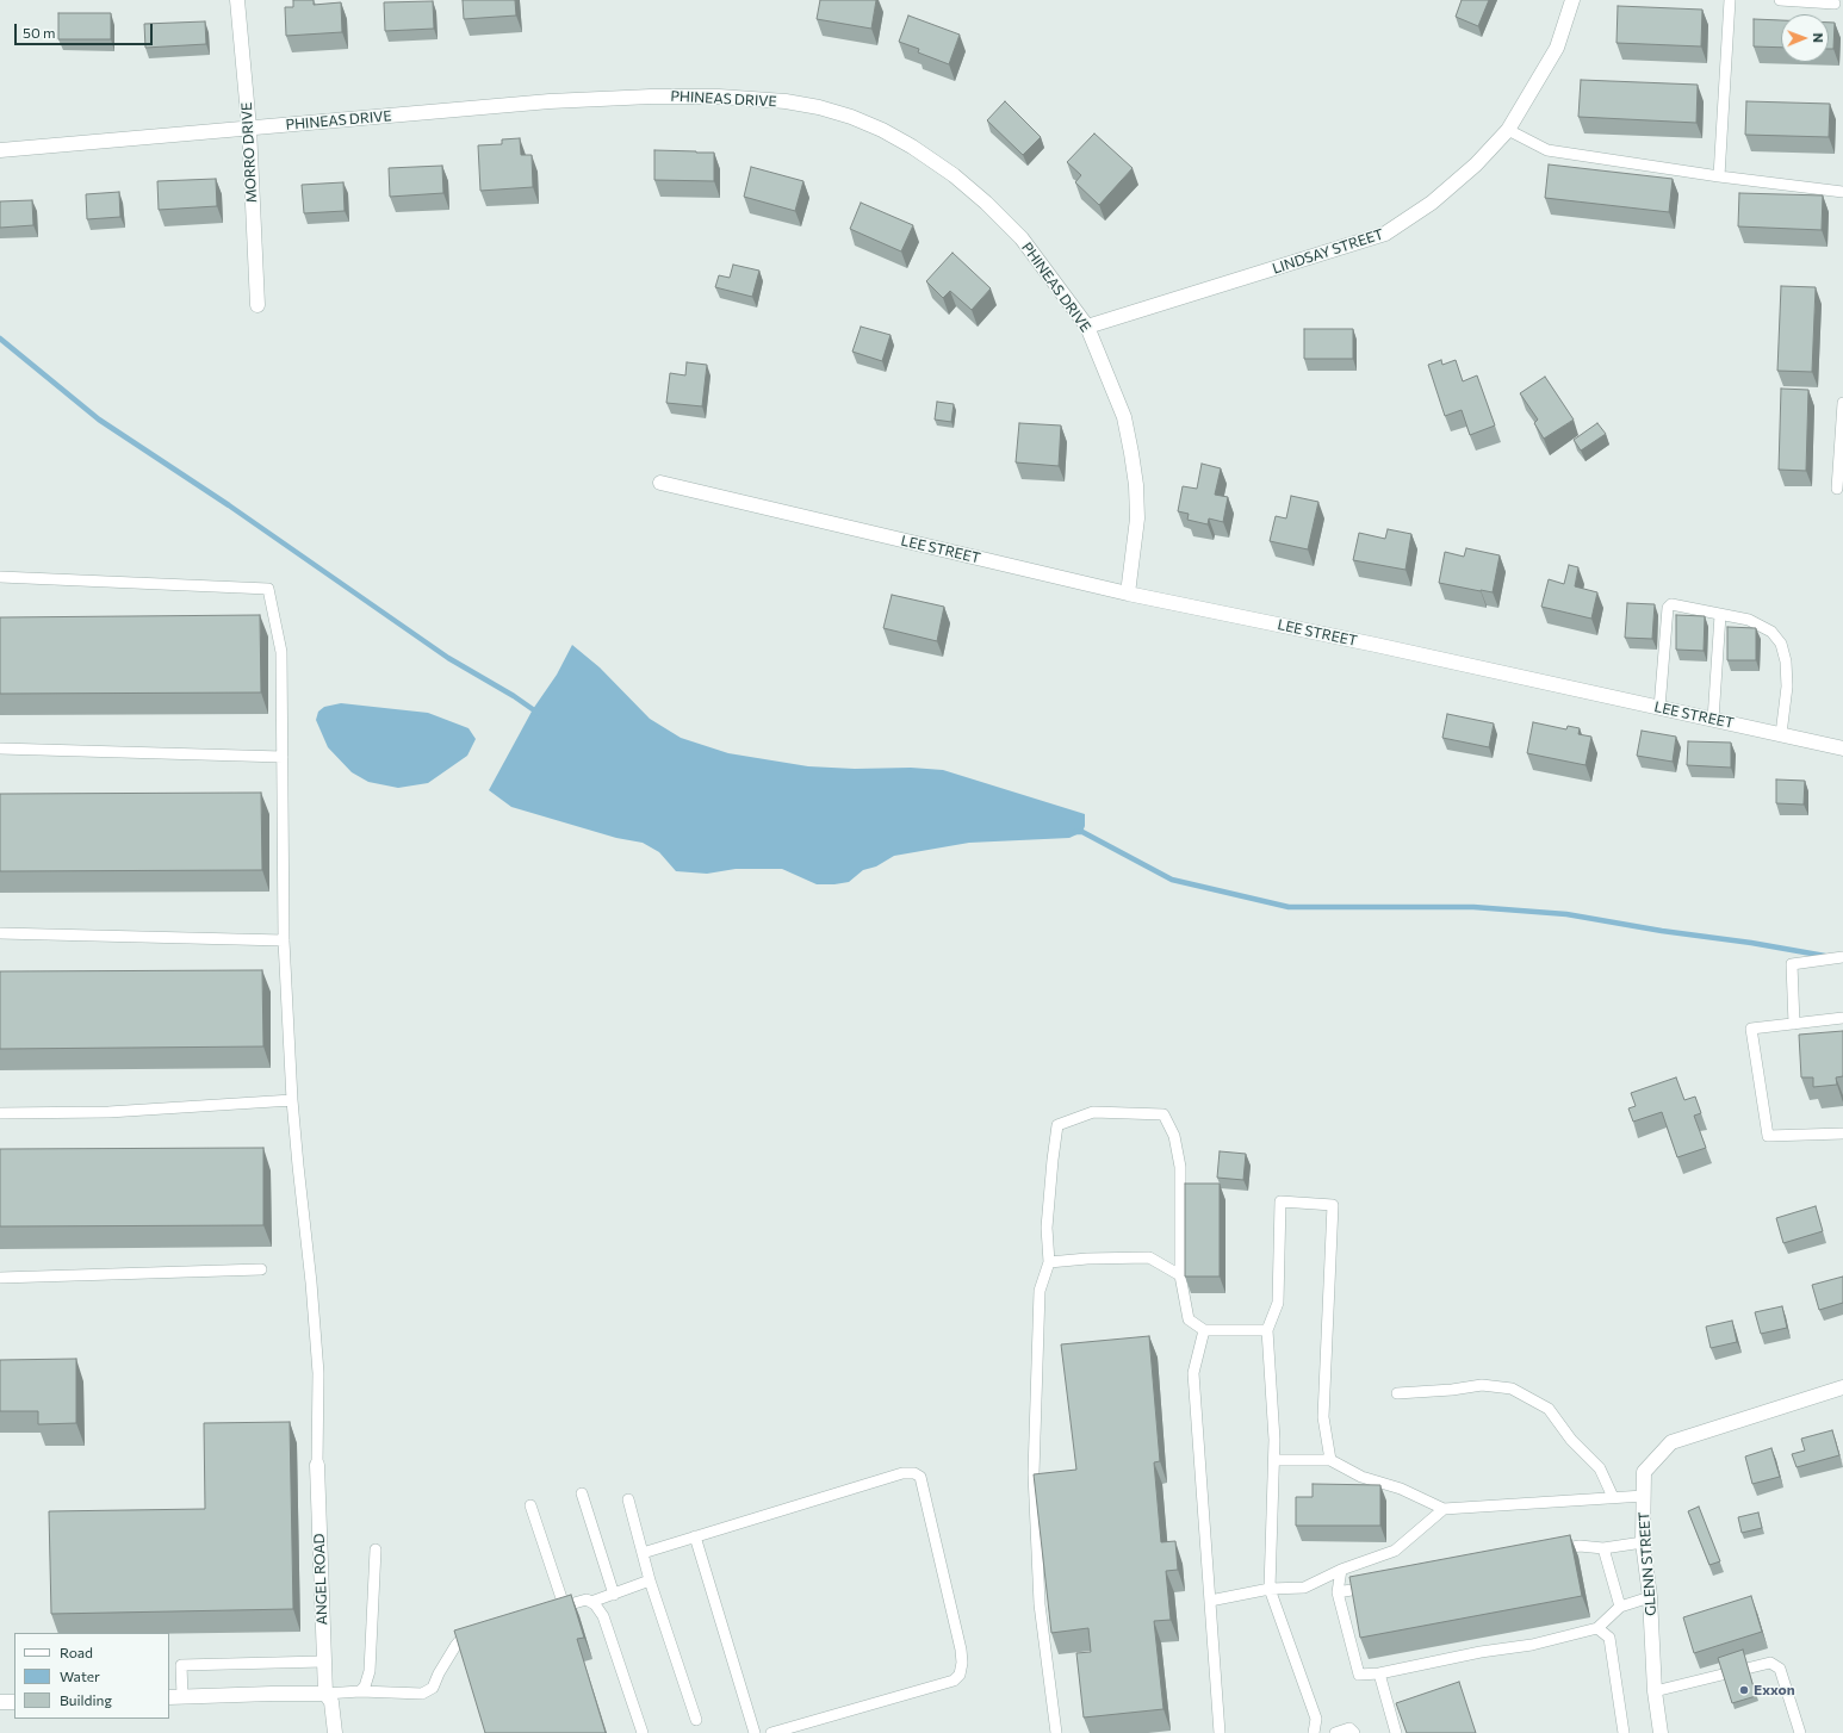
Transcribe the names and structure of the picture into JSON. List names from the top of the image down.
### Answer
{
  "streets": {
    "street": [
      "PHINEAS DRIVE",
      "MORRO DRIVE",
      "LINDSAY STREET",
      "LEE STREET",
      "GLENN STREET",
      "ANGEL ROAD"
    ]
  },
  "crossings": [
    ["PHINEAS DRIVE", "MORRO DRIVE"],
    ["PHINEAS DRIVE", "LINDSAY STREET"],
    ["PHINEAS DRIVE", "LEE STREET"]
  ],
  "places": ["Exxon"],
  "legend": ["Road", "Water", "Building"],
  "scale_bar": "50 m",
  "north": "right"
}
